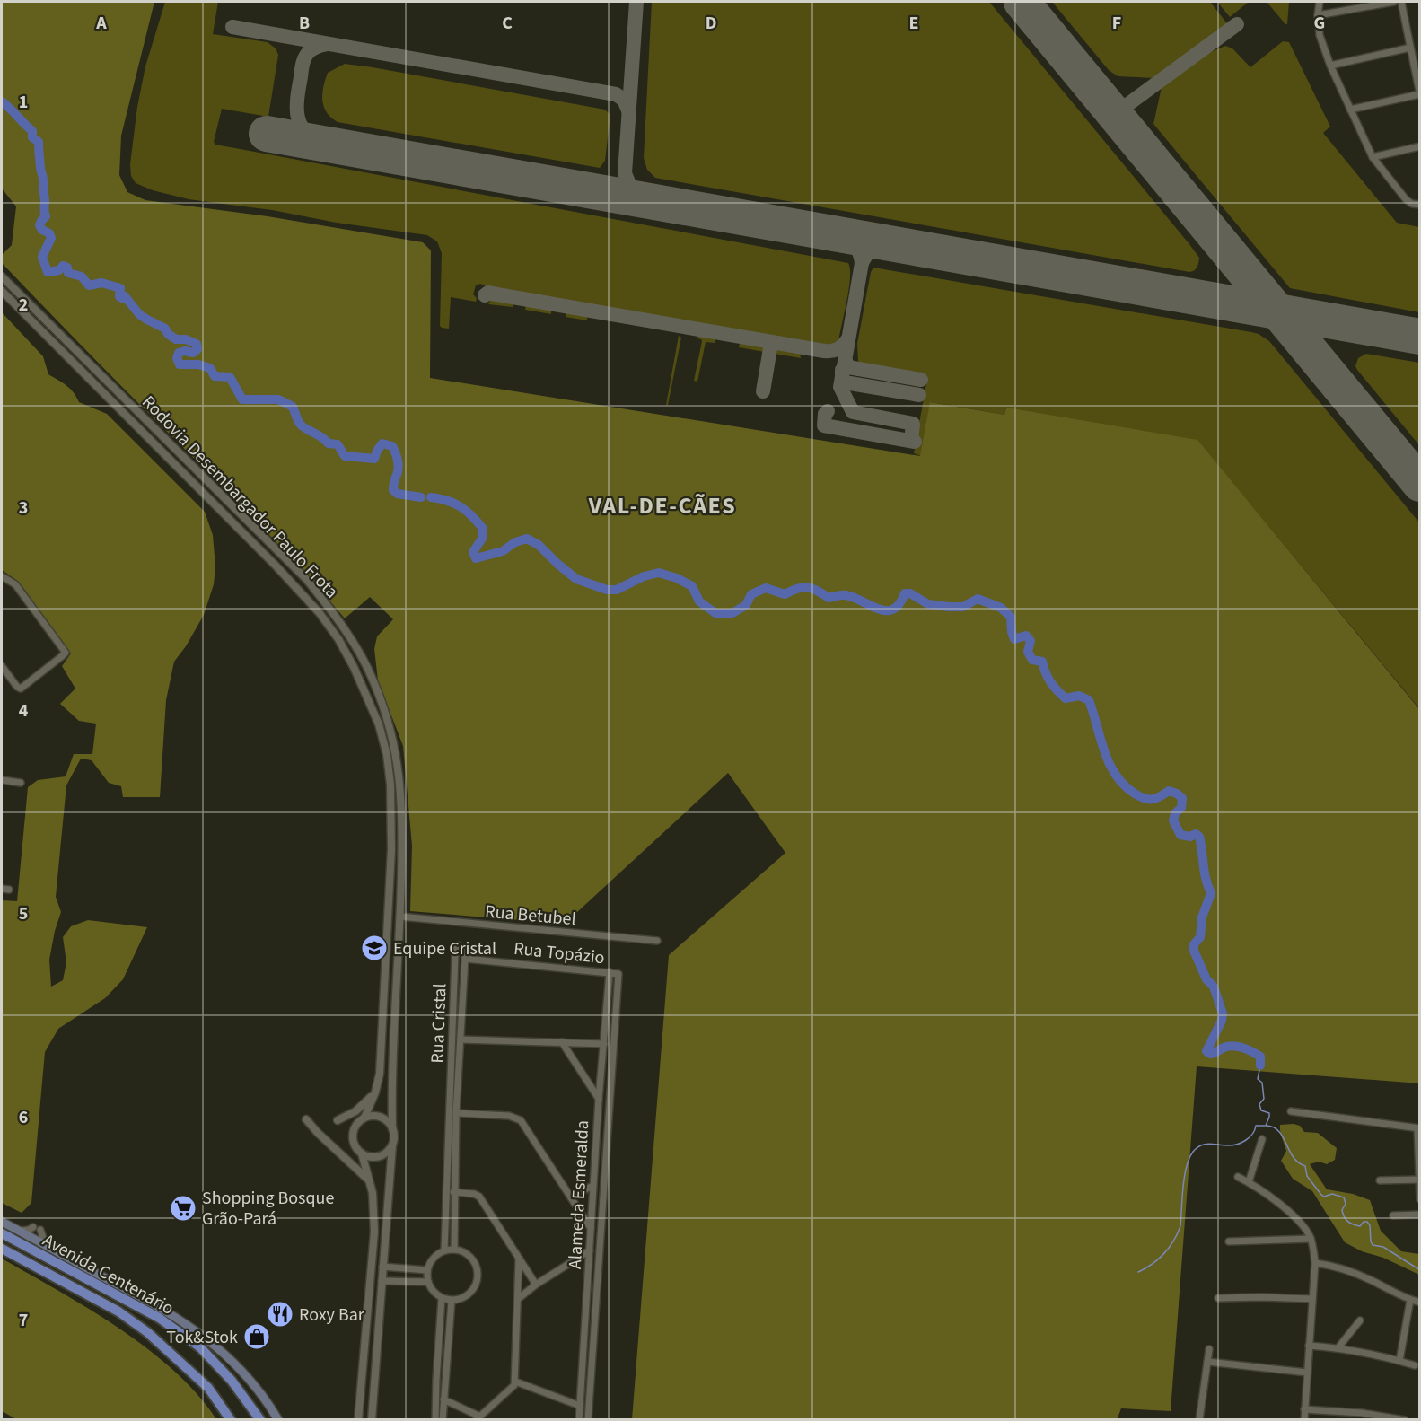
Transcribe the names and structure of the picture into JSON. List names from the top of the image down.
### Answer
{
  "streets": {
    "main road": ["Avenida Centenário"],
    "street": [
      "Rodovia Desembargador Paulo Frota",
      "Rua Betubel",
      "Rua Topázio",
      "Rua Cristal",
      "Alameda Esmeralda"
    ]
  },
  "crossings": [
    ["Rodovia Desembargador Paulo Frota", "Rua Betubel"],
    ["Rua Topázio", "Rua Cristal"],
    ["Rua Topázio", "Alameda Esmeralda"]
  ],
  "districts": ["VAL-DE-CÃES"],
  "places": {
    "school or university": ["Equipe Cristal"],
    "supermarket": ["Shopping Bosque Grão-Pará"],
    "restaurant": ["Roxy Bar"],
    "shop": ["Tok&Stok"]
  },
  "grid": {
    "columns": [
      "A",
      "B",
      "C",
      "D",
      "E",
      "F",
      "G"
    ],
    "rows": [
      "1",
      "2",
      "3",
      "4",
      "5",
      "6",
      "7"
    ]
  }
}
